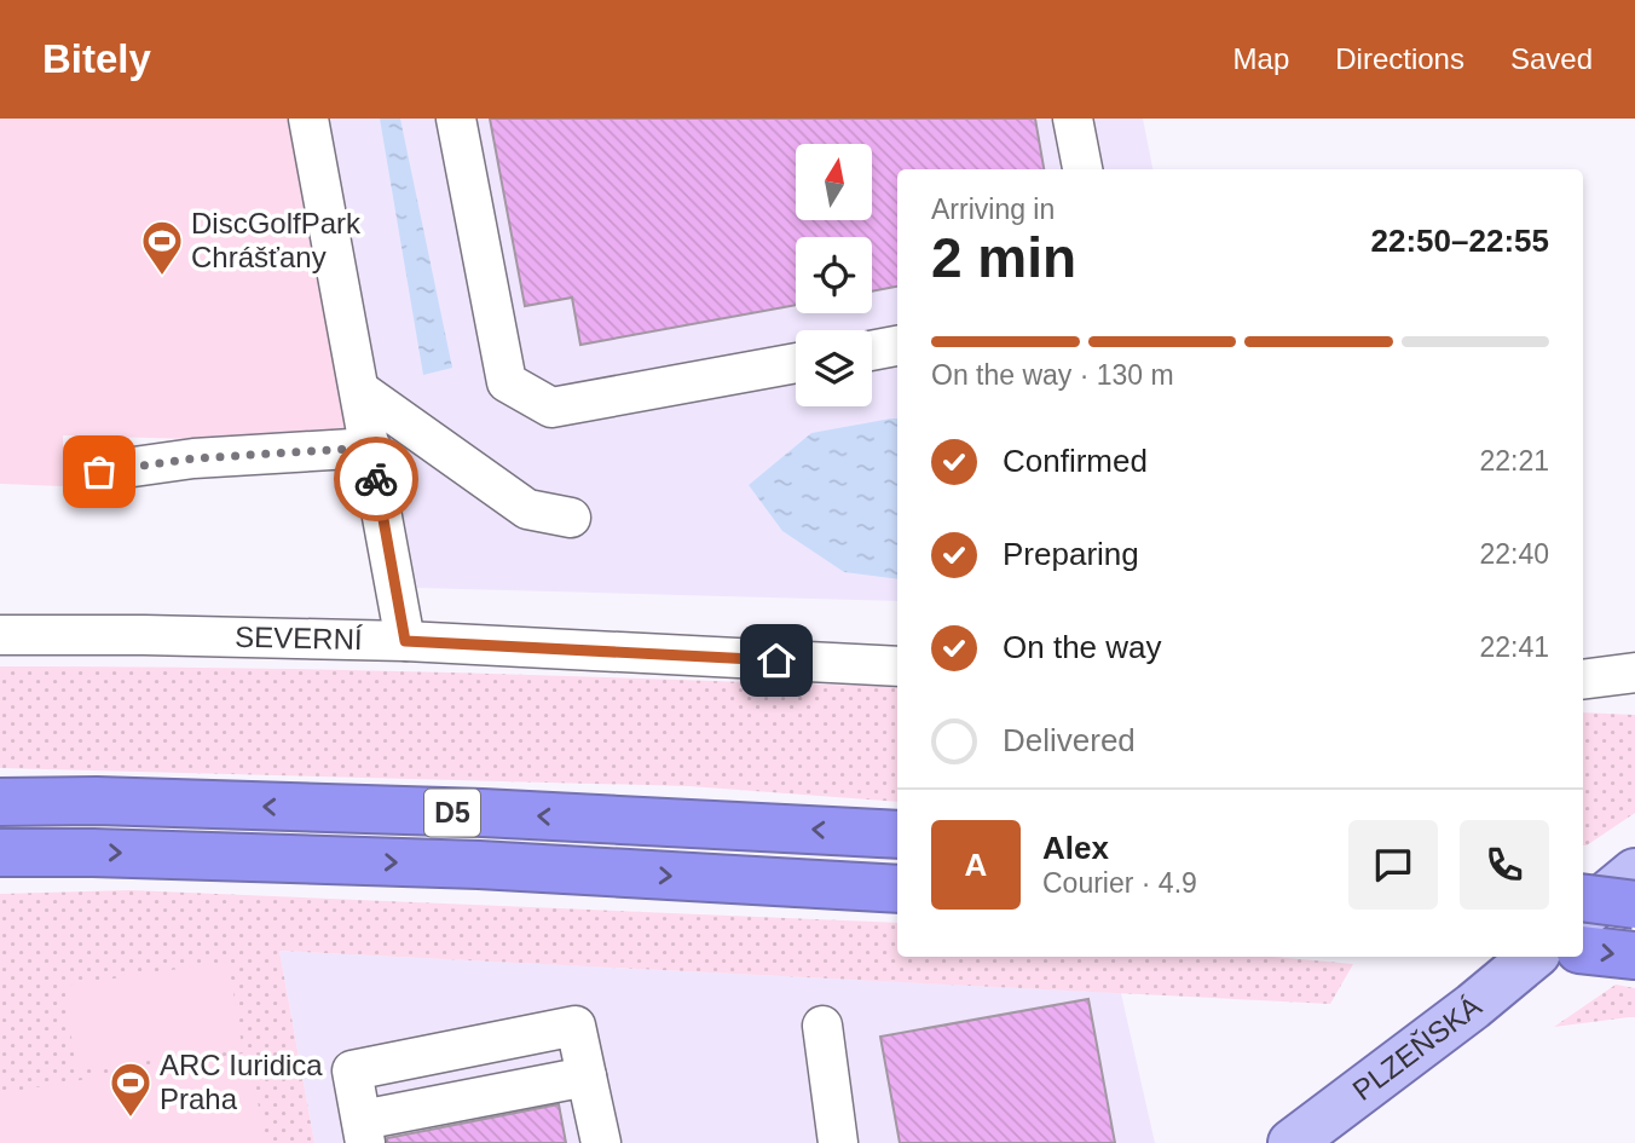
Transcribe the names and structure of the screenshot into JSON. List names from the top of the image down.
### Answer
{
  "streets": {
    "highway": ["D5"],
    "main road": ["PLZEŇSKÁ"],
    "street": ["SEVERNÍ"]
  },
  "places": {
    "sports": ["DiscGolfPark Chrášťany", "ARC Iuridica Praha"]
  },
  "north": "top",
  "page": {
    "header": "Bitely",
    "nav": ["Map", "Directions", "Saved"],
    "heading": ["2 min", "Arriving in", "22:50–22:55"],
    "panel": ["Alex", "Courier · 4.9"],
    "bar": "On the way · 130 m",
    "list": [
      ["Confirmed", "22:21"],
      ["Preparing", "22:40"],
      ["On the way", "22:41"],
      "Delivered"
    ],
    "round": "A"
  }
}
